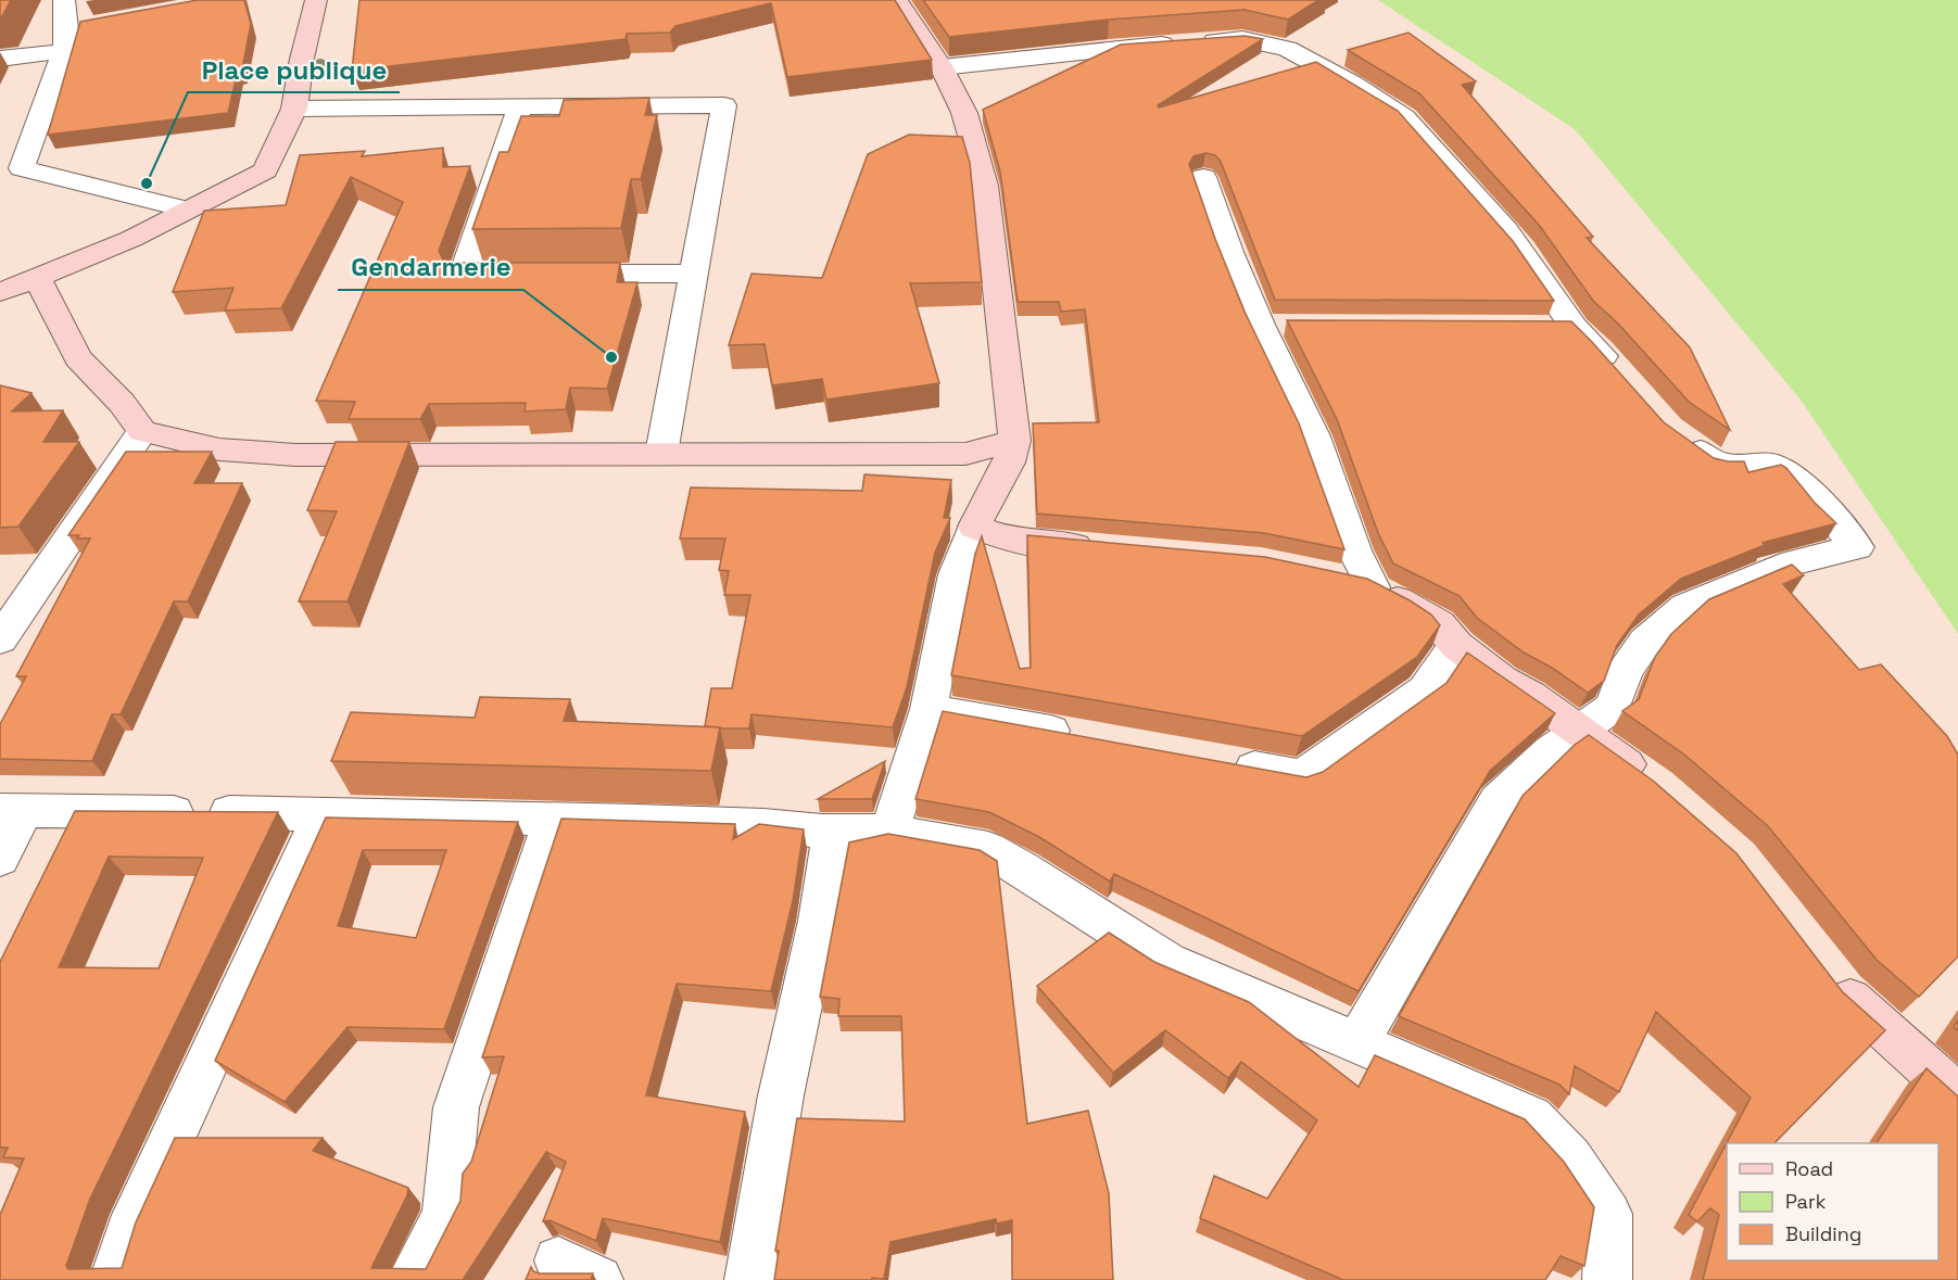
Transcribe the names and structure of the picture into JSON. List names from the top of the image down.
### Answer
{
  "places": ["Place publique", "Gendarmerie"],
  "legend": ["Road", "Park", "Building"]
}
